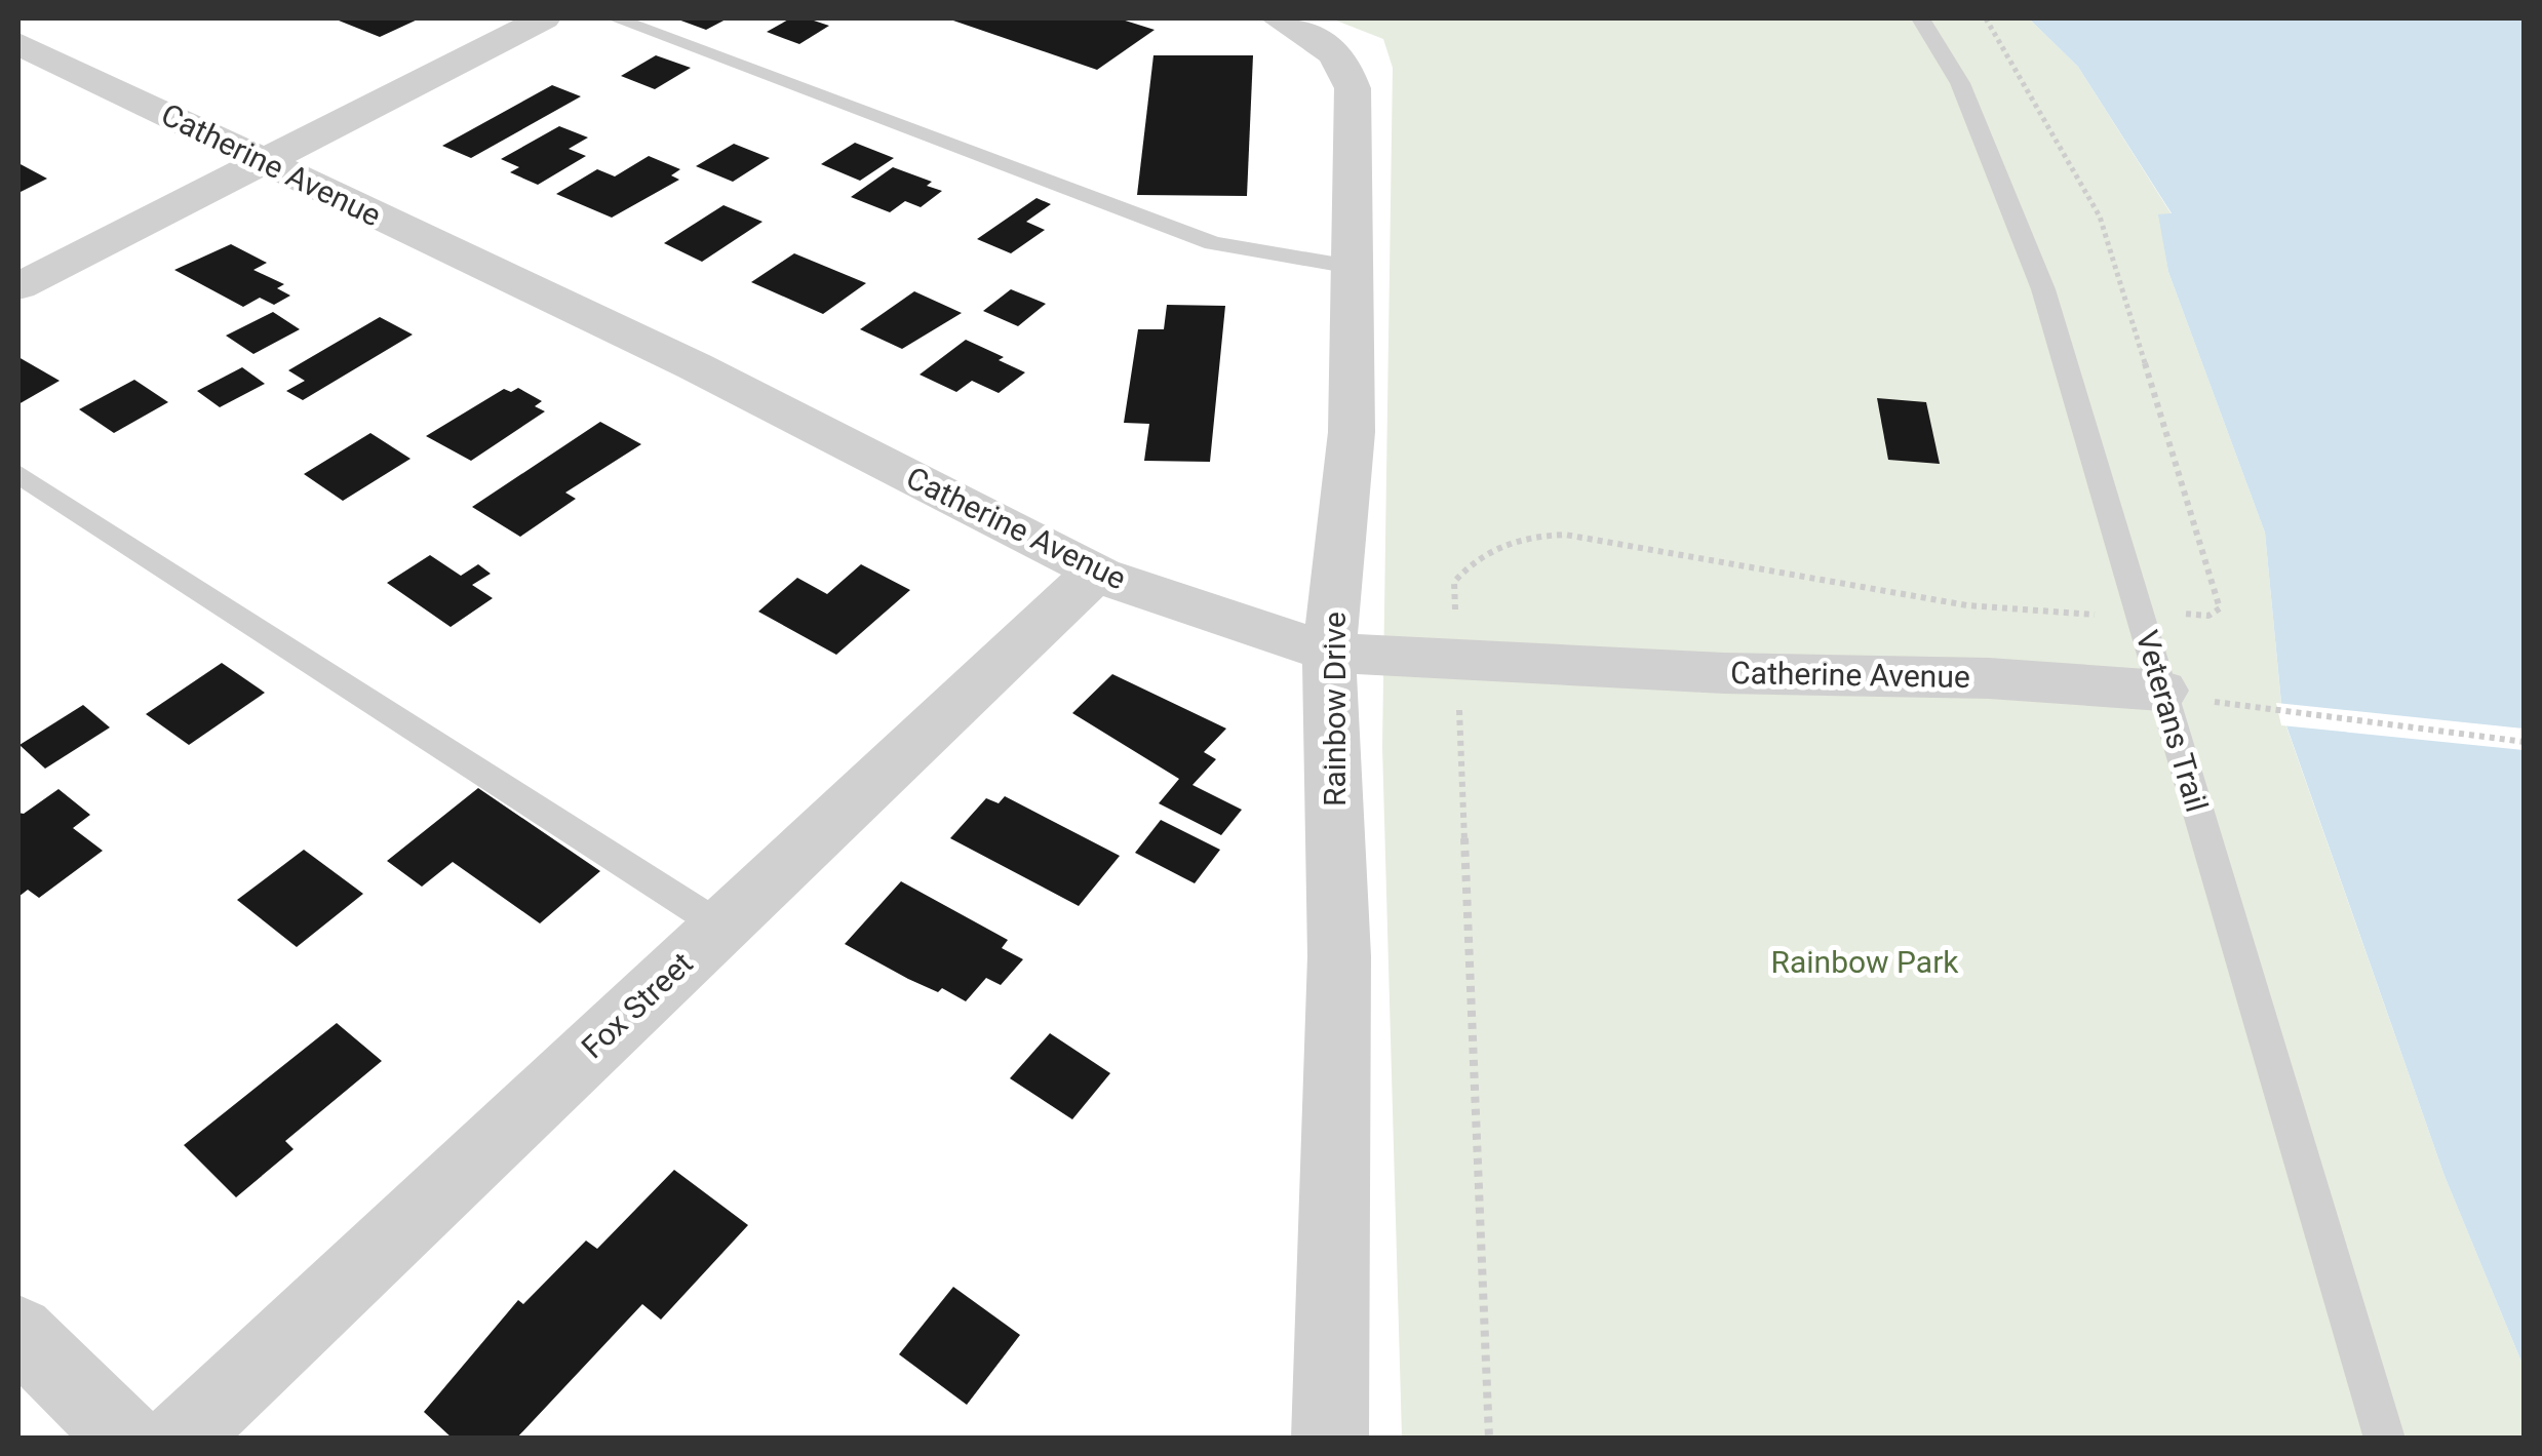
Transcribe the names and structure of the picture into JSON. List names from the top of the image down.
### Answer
{
  "streets": {
    "street": ["Catherine Avenue", "Rainbow Drive", "Fox Street"],
    "lane": ["Veterans Trail"]
  },
  "crossings": [
    ["Catherine Avenue", "Rainbow Drive"],
    ["Catherine Avenue", "Veterans Trail"],
    ["Catherine Avenue", "Fox Street"]
  ],
  "parks": ["Rainbow Park"]
}
